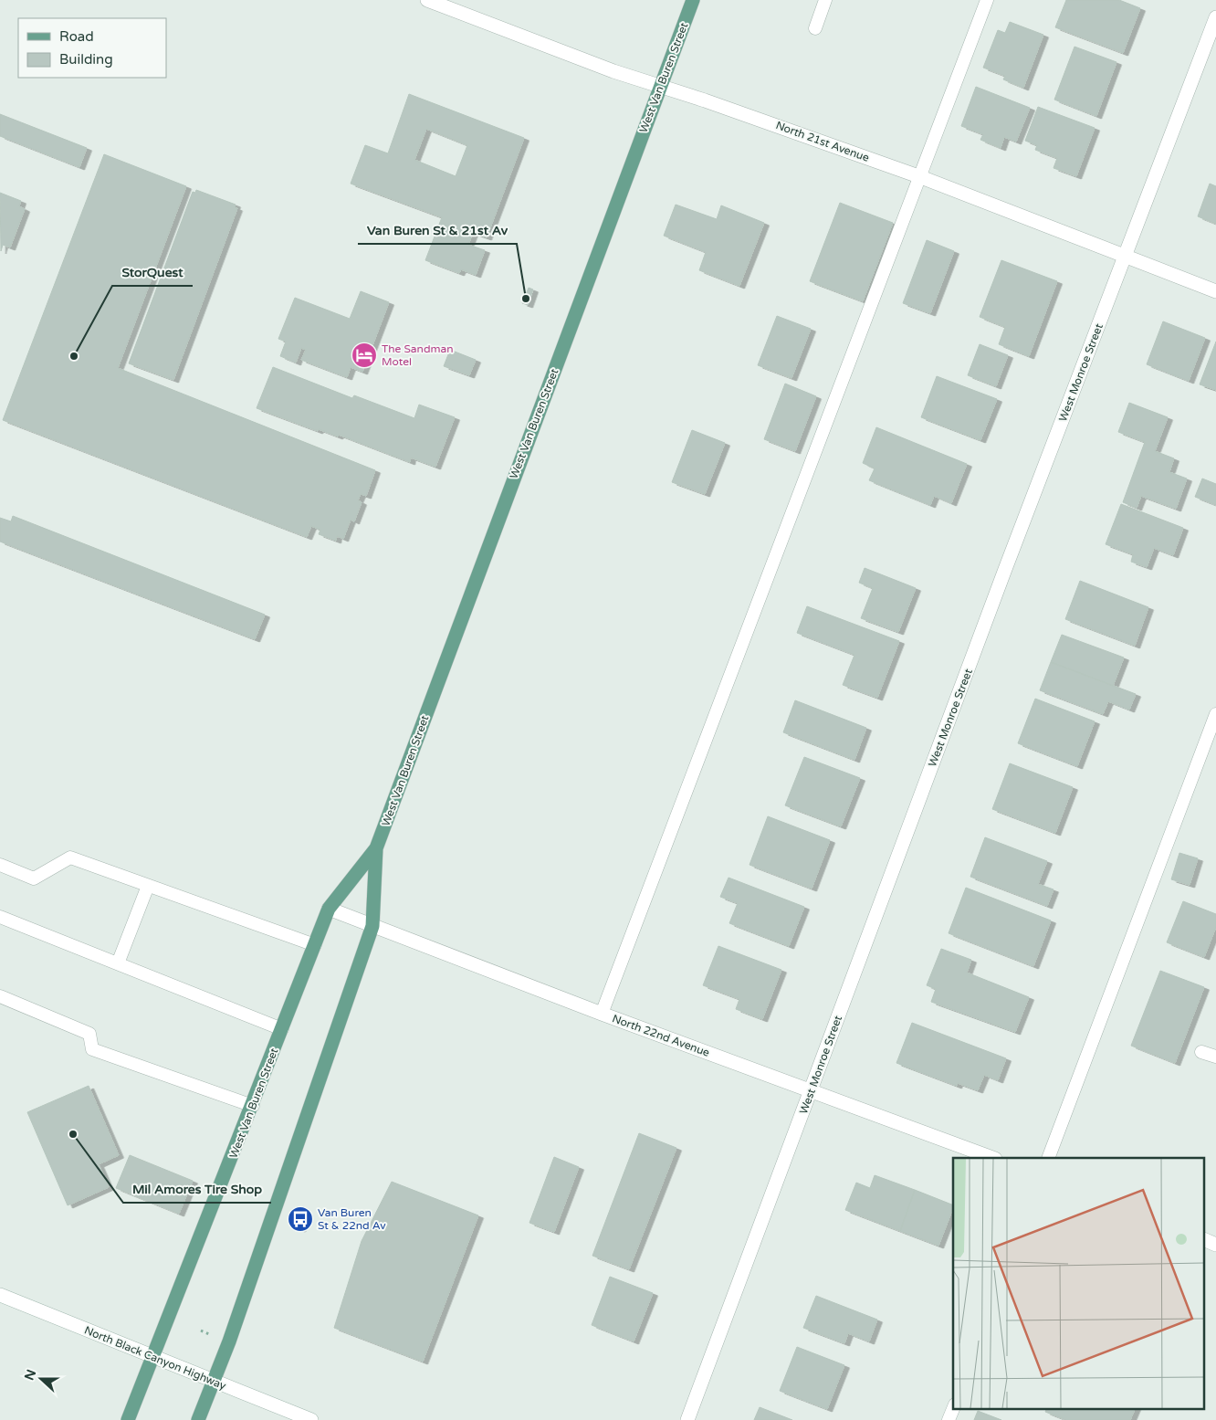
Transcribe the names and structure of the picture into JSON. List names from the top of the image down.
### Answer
{
  "streets": {
    "main road": ["West Van Buren Street"],
    "street": [
      "North 21st Avenue",
      "West Monroe Street",
      "North 22nd Avenue",
      "North Black Canyon Highway"
    ]
  },
  "crossings": [
    ["West Van Buren Street", "North 21st Avenue"],
    ["West Van Buren Street", "North 22nd Avenue"],
    ["West Van Buren Street", "North Black Canyon Highway"],
    ["North 21st Avenue", "West Monroe Street"],
    ["West Monroe Street", "North 22nd Avenue"]
  ],
  "places": {
    "other": ["Van Buren St & 21st Av", "StorQuest", "Mil Amores Tire Shop"],
    "hotel": ["The Sandman Motel"],
    "bus stop": ["Van Buren St & 22nd Av"]
  },
  "legend": ["Road", "Building"],
  "north": "left"
}
